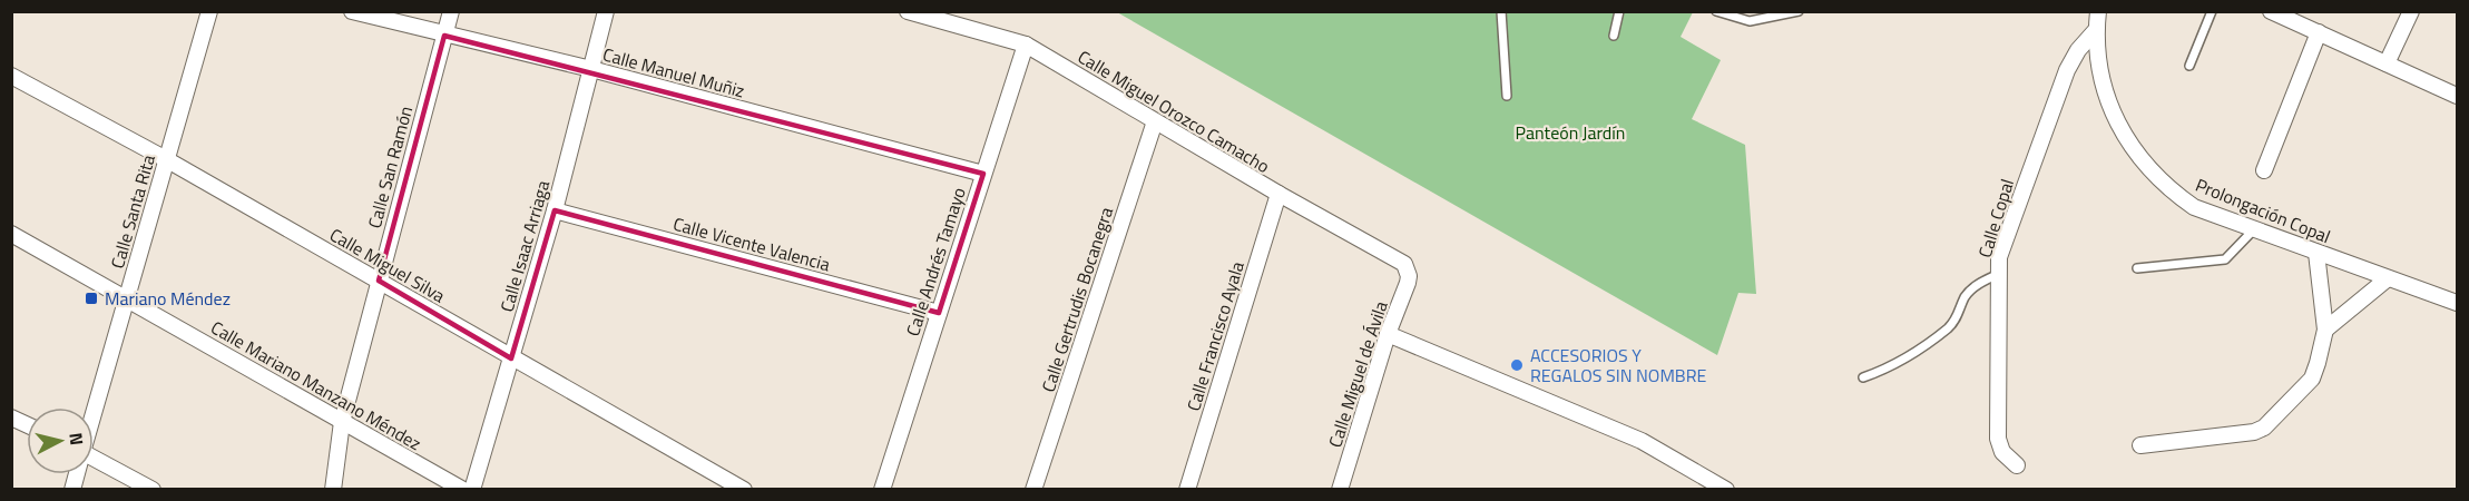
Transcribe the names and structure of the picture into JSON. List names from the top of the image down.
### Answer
{
  "streets": {
    "street": [
      "Calle Manuel Muñiz",
      "Calle Miguel Orozco Camacho",
      "Calle San Ramón",
      "Prolongación Copal",
      "Calle Santa Rita",
      "Calle Copal",
      "Calle Vicente Valencia",
      "Calle Isaac Arriaga",
      "Calle Andrés Tamayo",
      "Calle Miguel Silva",
      "Calle Gertrudis Bocanegra",
      "Calle Francisco Ayala",
      "Calle Miguel de Ávila",
      "Calle Mariano Manzano Méndez"
    ]
  },
  "crossings": [
    ["Calle Manuel Muñiz", "Calle San Ramón"],
    ["Calle Manuel Muñiz", "Calle Isaac Arriaga"],
    ["Calle Manuel Muñiz", "Calle Andrés Tamayo"],
    ["Calle Miguel Orozco Camacho", "Calle Andrés Tamayo"],
    ["Calle Miguel Orozco Camacho", "Calle Gertrudis Bocanegra"],
    ["Calle Miguel Orozco Camacho", "Calle Francisco Ayala"],
    ["Calle Miguel Orozco Camacho", "Calle Miguel de Ávila"],
    ["Calle San Ramón", "Calle Miguel Silva"],
    ["Calle San Ramón", "Calle Mariano Manzano Méndez"],
    ["Prolongación Copal", "Calle Copal"],
    ["Calle Santa Rita", "Calle Miguel Silva"],
    ["Calle Santa Rita", "Calle Mariano Manzano Méndez"],
    ["Calle Vicente Valencia", "Calle Isaac Arriaga"],
    ["Calle Vicente Valencia", "Calle Andrés Tamayo"],
    ["Calle Isaac Arriaga", "Calle Miguel Silva"]
  ],
  "parks": ["Panteón Jardín"],
  "places": {
    "transit": ["Mariano Méndez"],
    "other": ["ACCESORIOS Y REGALOS SIN NOMBRE"]
  },
  "north": "right"
}
